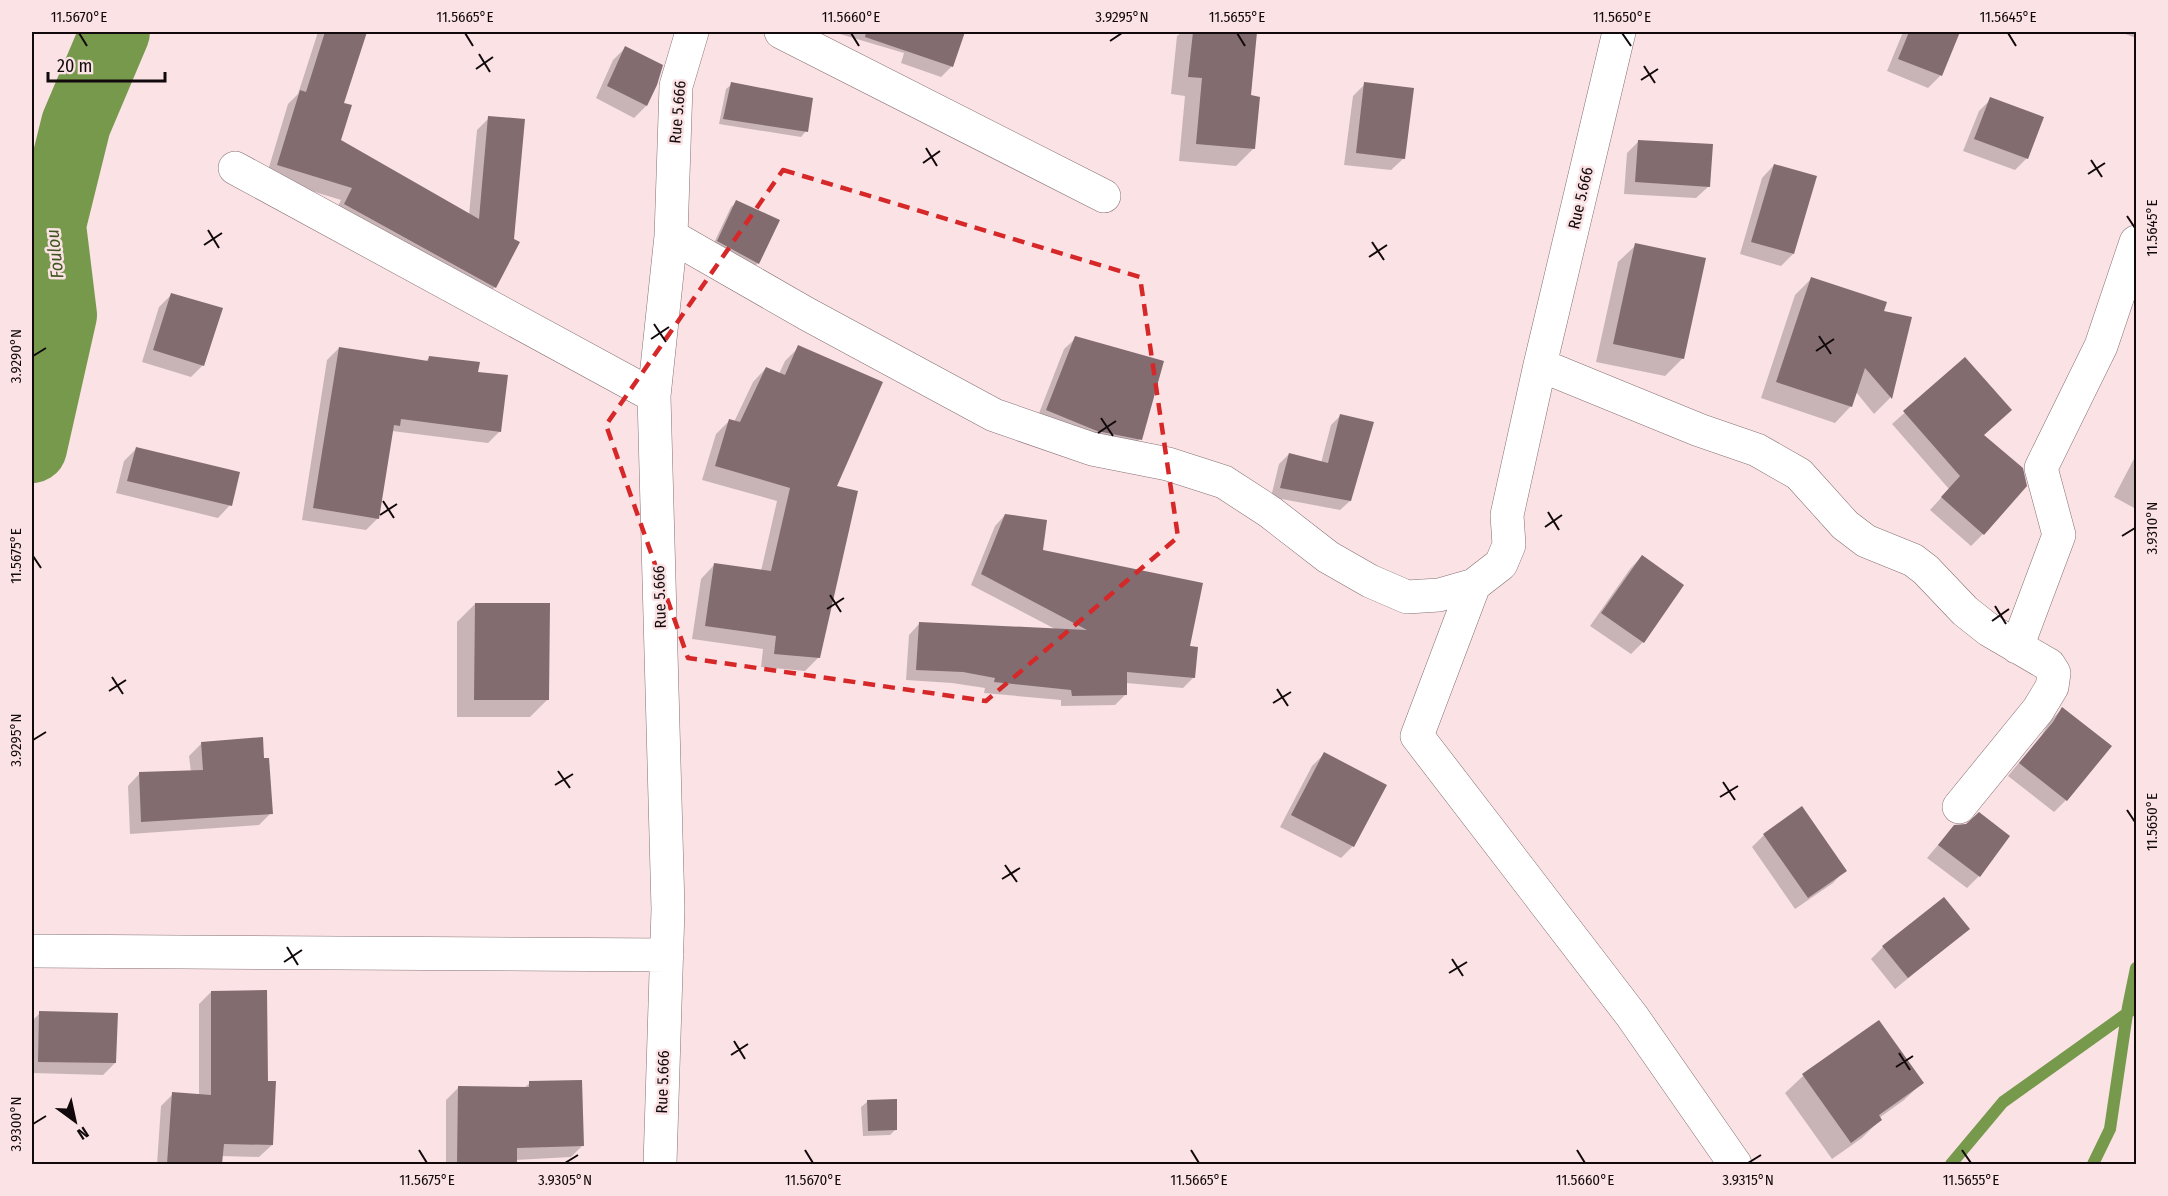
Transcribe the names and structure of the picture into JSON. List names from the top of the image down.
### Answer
{
  "streets": {
    "street": ["Rue 5.666"]
  },
  "water": ["Foulou"],
  "scale_bar": "20 m",
  "north": "bottom right",
  "coordinates": [
    "11.5670°E",
    "11.5665°E",
    "11.5660°E",
    "3.9295°N",
    "11.5655°E",
    "11.5650°E",
    "11.5645°E",
    "3.9290°N",
    "3.9310°N",
    "11.5675°E",
    "3.9300°N",
    "3.9305°N",
    "3.9315°N"
  ]
}
